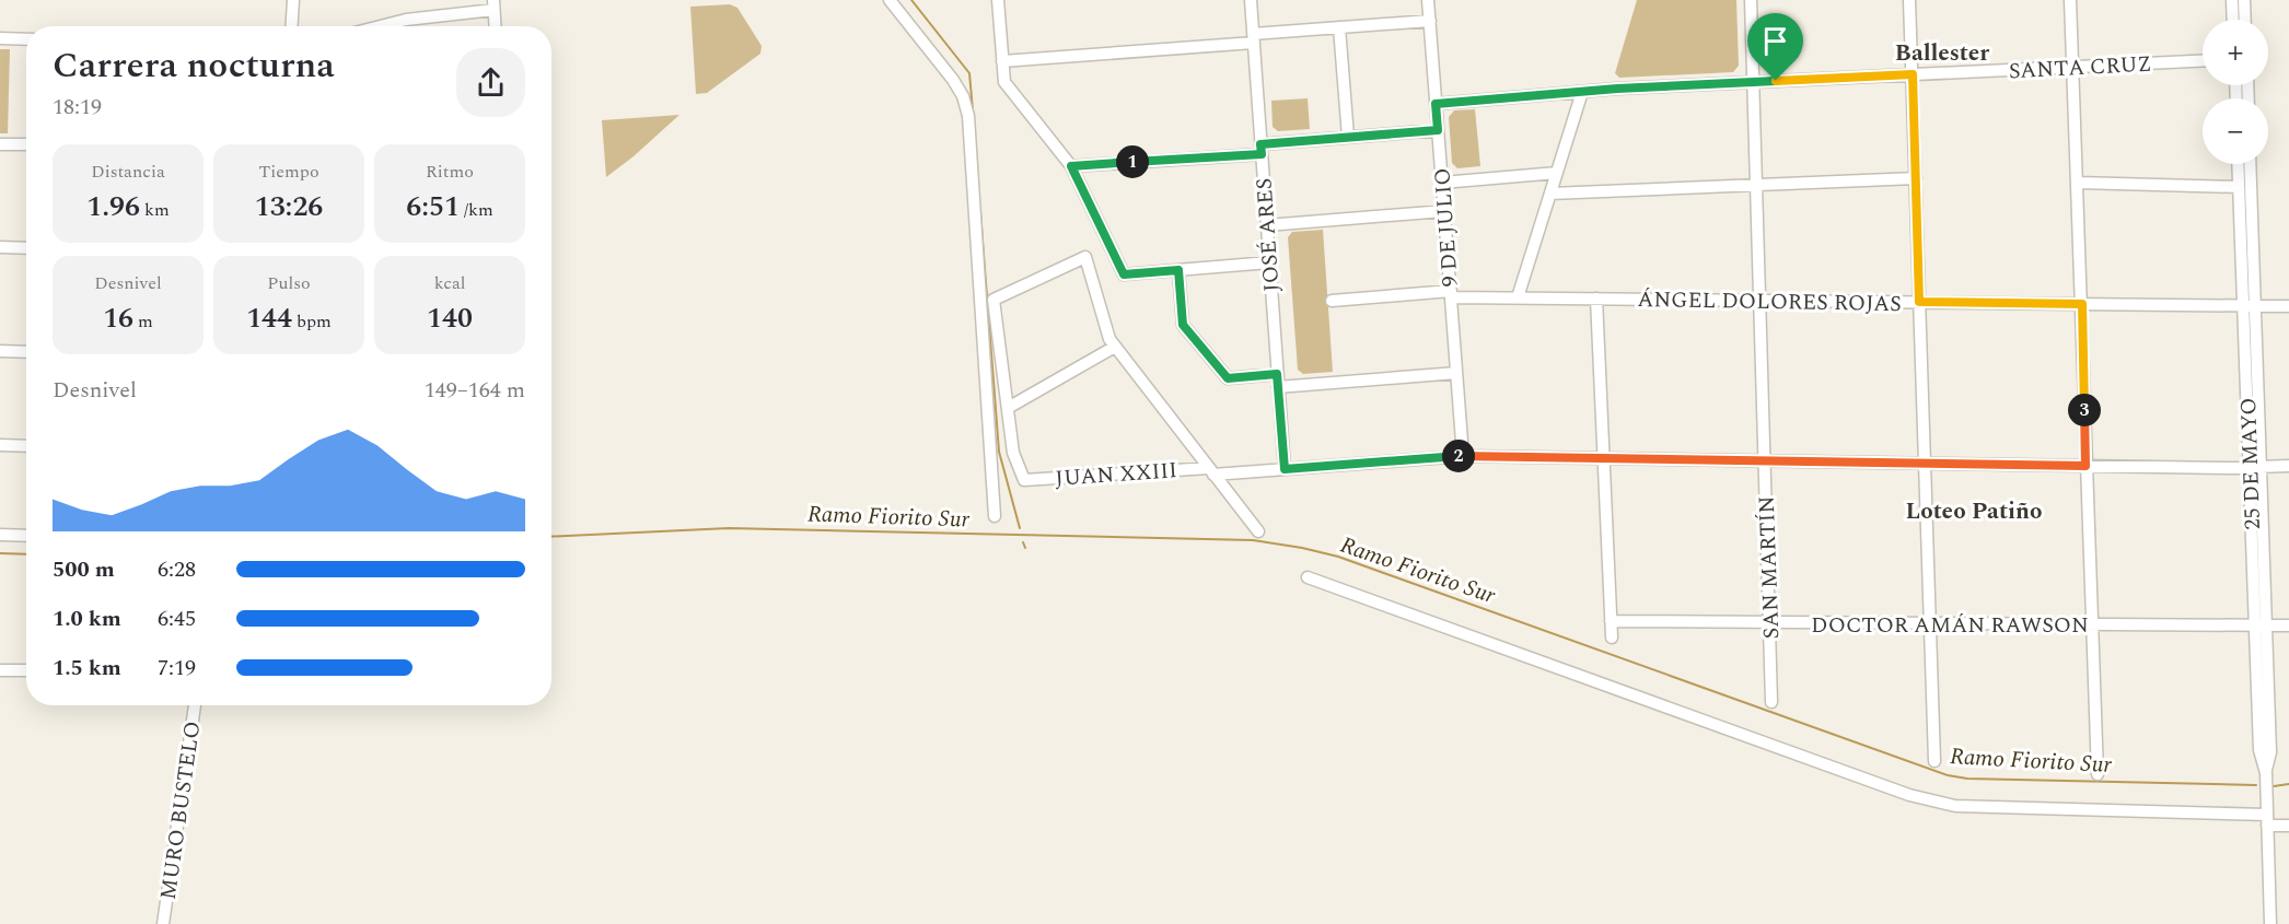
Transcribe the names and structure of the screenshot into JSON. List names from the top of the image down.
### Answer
{
  "streets": {
    "street": [
      "SANTA CRUZ",
      "9 DE JULIO",
      "JOSÉ ARES",
      "ÁNGEL DOLORES ROJAS",
      "25 DE MAYO",
      "JUAN XXIII",
      "SAN MARTÍN",
      "DOCTOR AMÁN RAWSON",
      "MURO BUSTELO"
    ]
  },
  "crossings": [
    ["SANTA CRUZ", "9 DE JULIO"],
    ["SANTA CRUZ", "SAN MARTÍN"],
    ["9 DE JULIO", "ÁNGEL DOLORES ROJAS"],
    ["9 DE JULIO", "JUAN XXIII"],
    ["JOSÉ ARES", "JUAN XXIII"],
    ["ÁNGEL DOLORES ROJAS", "25 DE MAYO"],
    ["ÁNGEL DOLORES ROJAS", "SAN MARTÍN"],
    ["25 DE MAYO", "JUAN XXIII"],
    ["25 DE MAYO", "DOCTOR AMÁN RAWSON"],
    ["JUAN XXIII", "SAN MARTÍN"],
    ["SAN MARTÍN", "DOCTOR AMÁN RAWSON"]
  ],
  "districts": ["Ballester", "Loteo Patiño"],
  "water": ["Ramo Fiorito Sur"],
  "page": {
    "map_buttons": ["+", "−"],
    "heading": ["Carrera nocturna", "18:19"],
    "stats": [
      ["Distancia", "1.96 km"],
      ["Tiempo", "13:26"],
      ["Ritmo", "6:51 /km"],
      ["Desnivel", "16 m"],
      ["Pulso", "144 bpm"],
      ["kcal", "140"]
    ],
    "pins": ["1", "3", "2"],
    "chart": ["Desnivel", "149–164 m"],
    "list": [
      {
        "name": "500 m",
        "note": "6:28"
      },
      {
        "name": "1.0 km",
        "note": "6:45"
      },
      {
        "name": "1.5 km",
        "note": "7:19"
      }
    ]
  }
}
